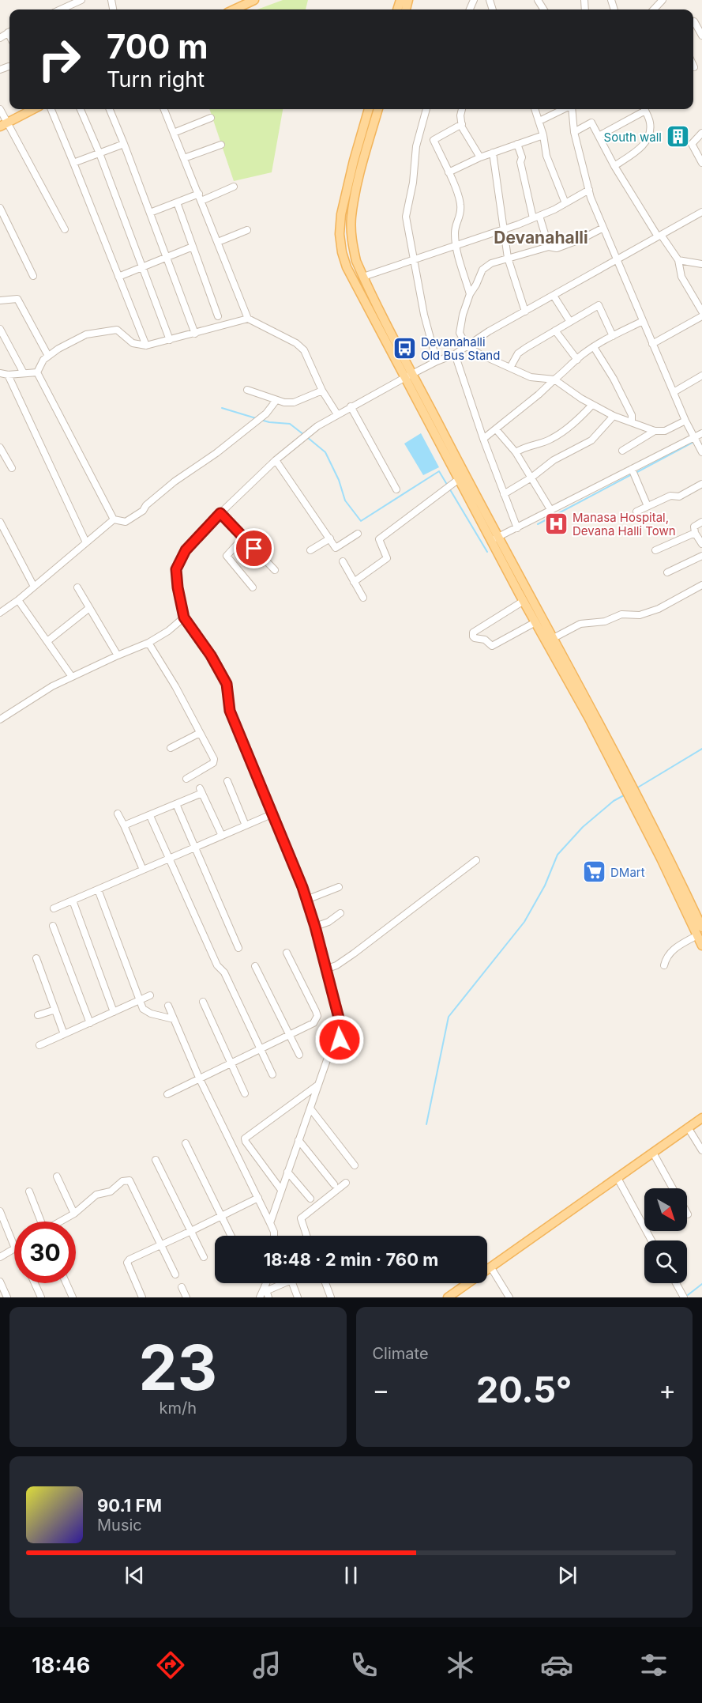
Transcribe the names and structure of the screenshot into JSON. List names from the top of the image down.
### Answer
{
  "districts": ["Devanahalli"],
  "places": {
    "building": ["South wall"],
    "bus stop": ["Devanahalli Old Bus Stand"],
    "hospital": ["Manasa Hospital, Devana Halli Town"],
    "supermarket": ["DMart"]
  },
  "north": "bottom right",
  "page": {
    "turn": ["700 m", "Turn right"],
    "limit": "30",
    "trip": "18:48 · 2 min · 760 m",
    "tile": [
      ["23", "km/h"],
      "Climate"
    ],
    "heat": ["−", "20.5°", "+"],
    "song": ["90.1 FM", "Music"],
    "tabs": "18:46"
  }
}
